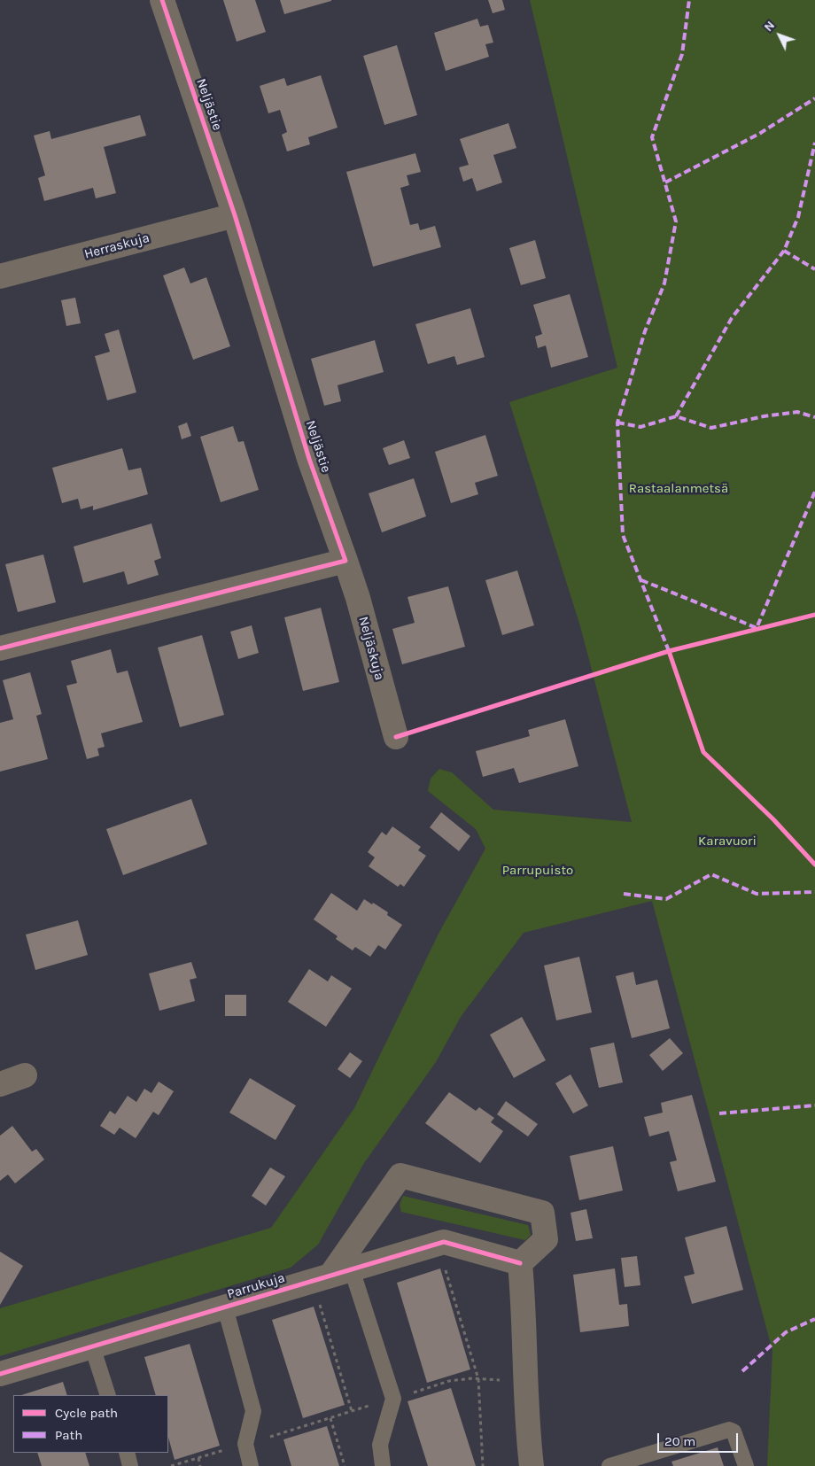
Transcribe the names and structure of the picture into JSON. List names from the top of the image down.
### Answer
{
  "streets": {
    "street": [
      "Neljästie",
      "Herraskuja",
      "Neljäskuja",
      "Parrukuja"
    ]
  },
  "crossings": [
    ["Neljästie", "Herraskuja"],
    ["Neljästie", "Neljäskuja"]
  ],
  "parks": ["Rastaalanmetsä", "Karavuori", "Parrupuisto"],
  "legend": ["Cycle path", "Path"],
  "scale_bar": "20 m",
  "north": "top left"
}
